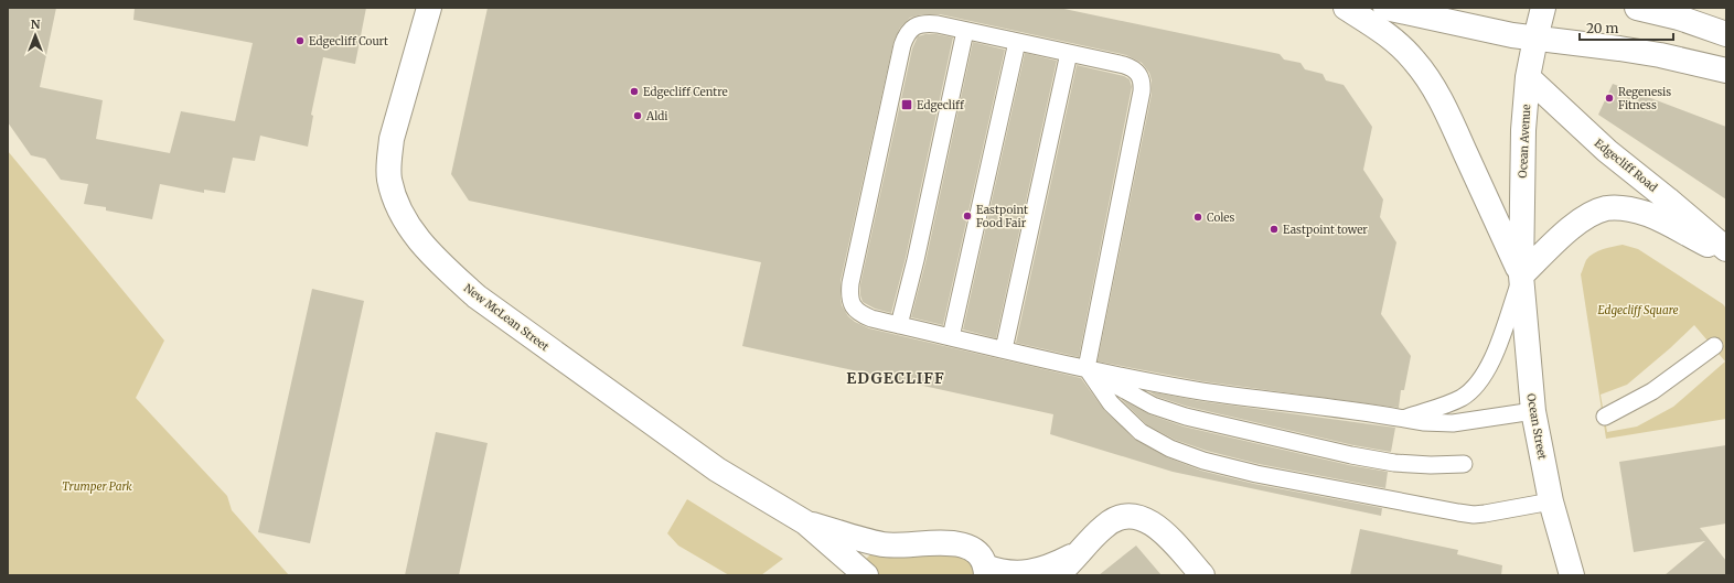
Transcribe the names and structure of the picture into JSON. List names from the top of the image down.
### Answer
{
  "streets": {
    "street": [
      "Ocean Avenue",
      "Edgecliff Road",
      "New McLean Street",
      "Ocean Street"
    ]
  },
  "crossings": [
    ["Ocean Avenue", "Edgecliff Road"],
    ["Ocean Avenue", "Ocean Street"]
  ],
  "districts": ["EDGECLIFF"],
  "parks": ["Edgecliff Square", "Trumper Park"],
  "places": {
    "other": [
      "Edgecliff Court",
      "Edgecliff Centre",
      "Regenesis Fitness",
      "Aldi",
      "Eastpoint Food Fair",
      "Coles",
      "Eastpoint tower"
    ],
    "transit": ["Edgecliff"]
  },
  "scale_bar": "20 m",
  "north": "top"
}
